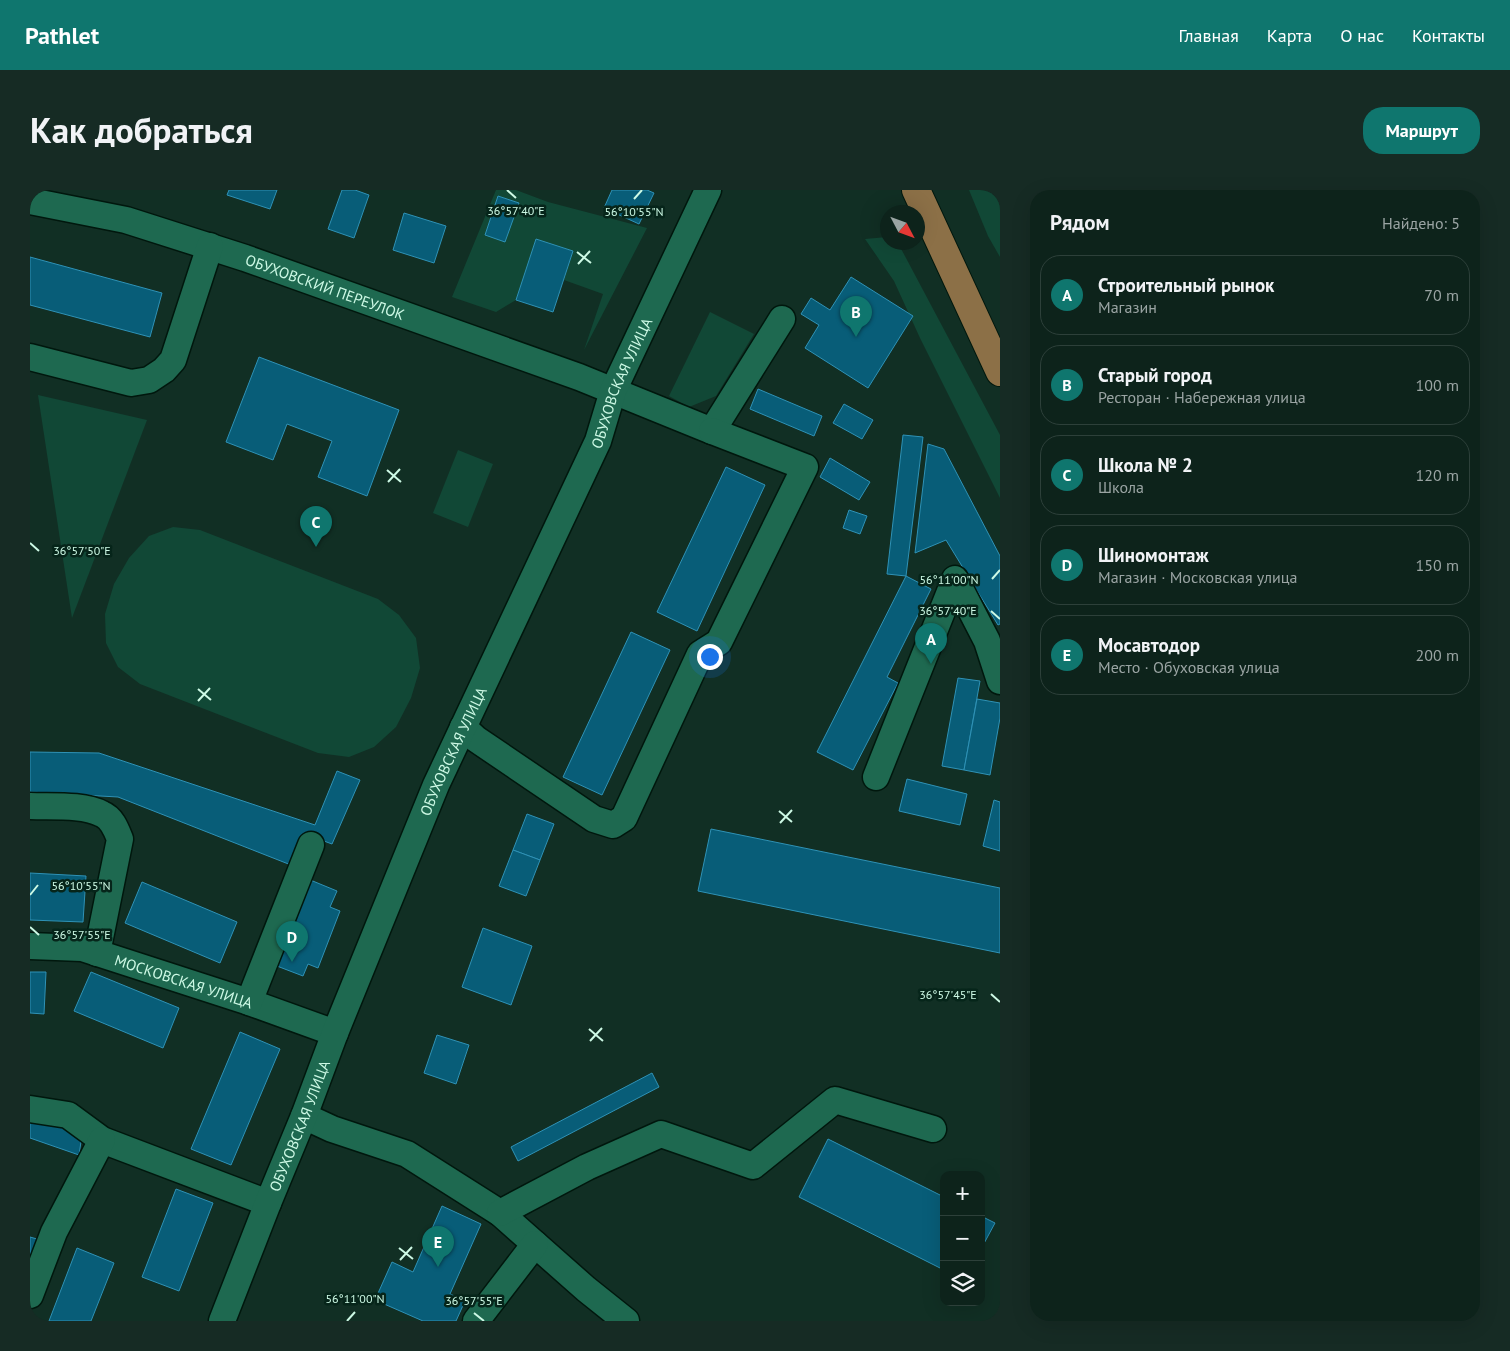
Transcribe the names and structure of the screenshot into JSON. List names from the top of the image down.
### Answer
{
  "streets": {
    "street": ["ОБУХОВСКИЙ ПЕРЕУЛОК", "ОБУХОВСКАЯ УЛИЦА", "МОСКОВСКАЯ УЛИЦА"]
  },
  "crossings": [
    ["ОБУХОВСКИЙ ПЕРЕУЛОК", "ОБУХОВСКАЯ УЛИЦА"],
    ["ОБУХОВСКАЯ УЛИЦА", "МОСКОВСКАЯ УЛИЦА"]
  ],
  "north": "bottom right",
  "page": {
    "header": "Pathlet",
    "nav": [
      "Главная",
      "Карта",
      "О нас",
      "Контакты"
    ],
    "title": "Как добраться",
    "buttons": "Маршрут",
    "heading": ["Рядом", "Найдено: 5"],
    "list": [
      {
        "mark": "A",
        "name": "Строительный рынок",
        "note": "Магазин",
        "value": "70 m"
      },
      {
        "mark": "B",
        "name": "Старый город",
        "note": "Ресторан · Набережная улица",
        "value": "100 m"
      },
      {
        "mark": "C",
        "name": "Школа № 2",
        "note": "Школа",
        "value": "120 m"
      },
      {
        "mark": "D",
        "name": "Шиномонтаж",
        "note": "Магазин · Московская улица",
        "value": "150 m"
      },
      {
        "mark": "E",
        "name": "Мосавтодор",
        "note": "Место · Обуховская улица",
        "value": "200 m"
      }
    ],
    "pins": [
      "B",
      "C",
      "A",
      "D",
      "E"
    ],
    "map_buttons": ["+", "−"]
  },
  "coordinates": [
    "36°57'40\"E",
    "56°10'55\"N",
    "36°57'50\"E",
    "56°11'00\"N",
    "36°57'55\"E",
    "36°57'45\"E"
  ]
}
